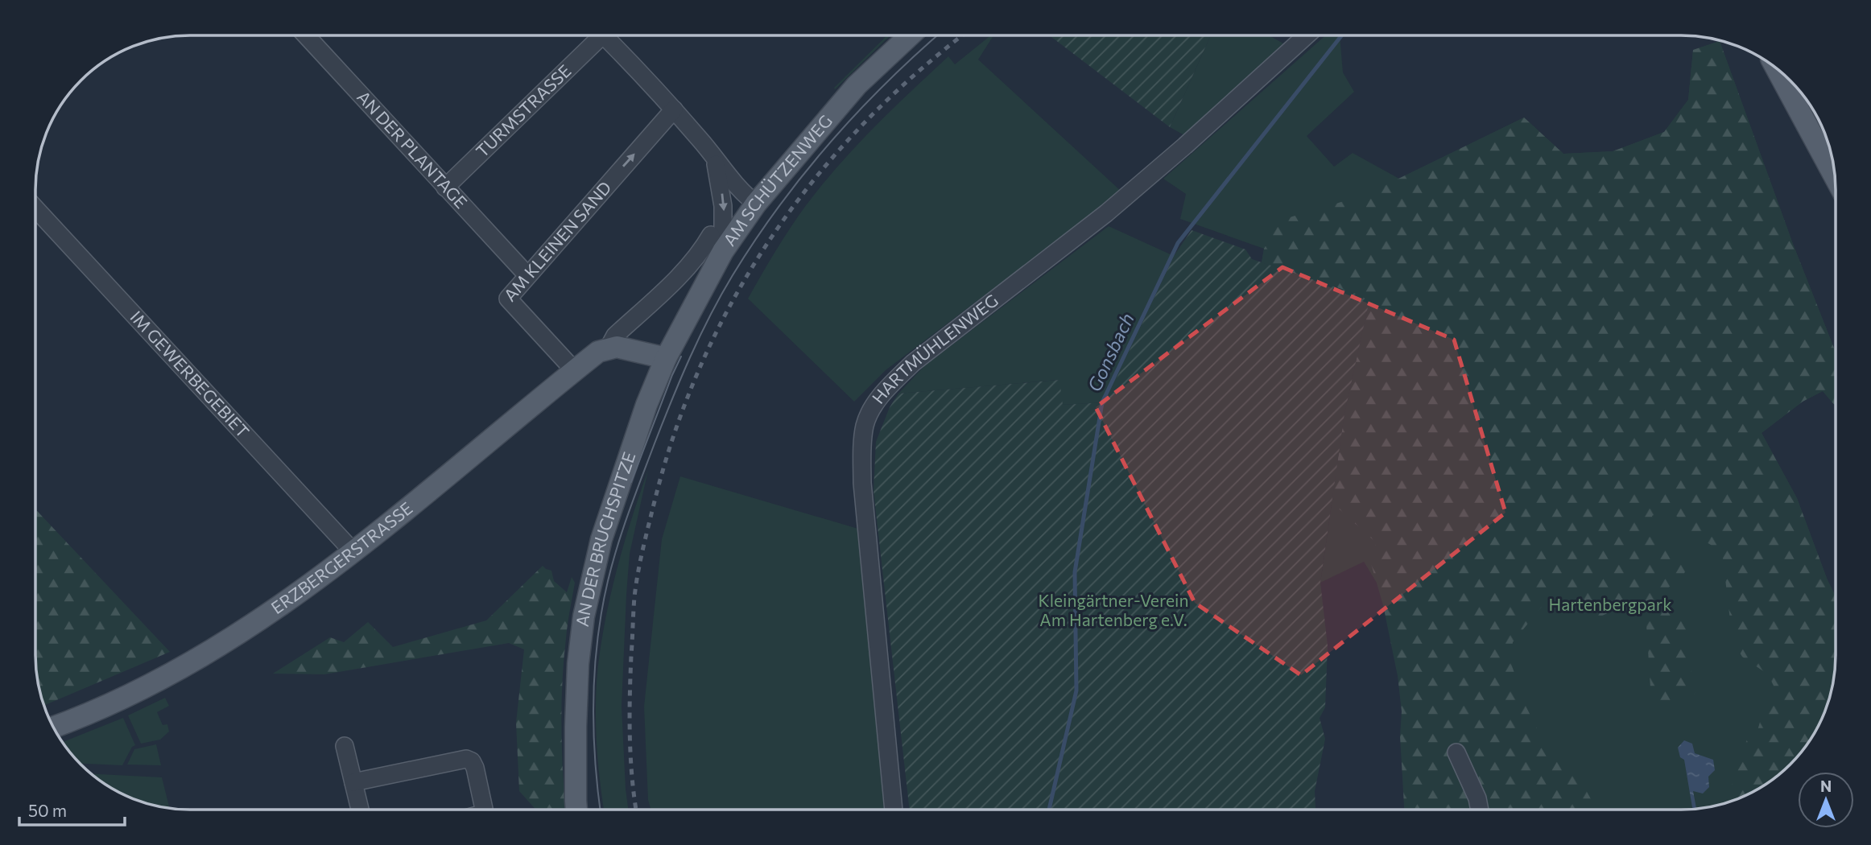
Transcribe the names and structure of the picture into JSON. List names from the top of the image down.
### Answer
{
  "streets": {
    "main road": ["AM SCHÜTZENWEG", "AN DER BRUCHSPITZE", "ERZBERGERSTRASSE"],
    "street": [
      "TURMSTRASSE",
      "AN DER PLANTAGE",
      "AM KLEINEN SAND",
      "HARTMÜHLENWEG",
      "IM GEWERBEGEBIET"
    ]
  },
  "crossings": [
    ["TURMSTRASSE", "AN DER PLANTAGE"],
    ["TURMSTRASSE", "AM SCHÜTZENWEG"],
    ["TURMSTRASSE", "AM KLEINEN SAND"],
    ["AN DER PLANTAGE", "AM KLEINEN SAND"],
    ["AM SCHÜTZENWEG", "AN DER BRUCHSPITZE"],
    ["AM SCHÜTZENWEG", "ERZBERGERSTRASSE"],
    ["AM KLEINEN SAND", "ERZBERGERSTRASSE"],
    ["IM GEWERBEGEBIET", "ERZBERGERSTRASSE"]
  ],
  "one_way": ["AM KLEINEN SAND"],
  "water": ["Gonsbach"],
  "parks": ["Kleingärtner-Verein Am Hartenberg e.V.", "Hartenbergpark"],
  "scale_bar": "50 m",
  "north": "top"
}
